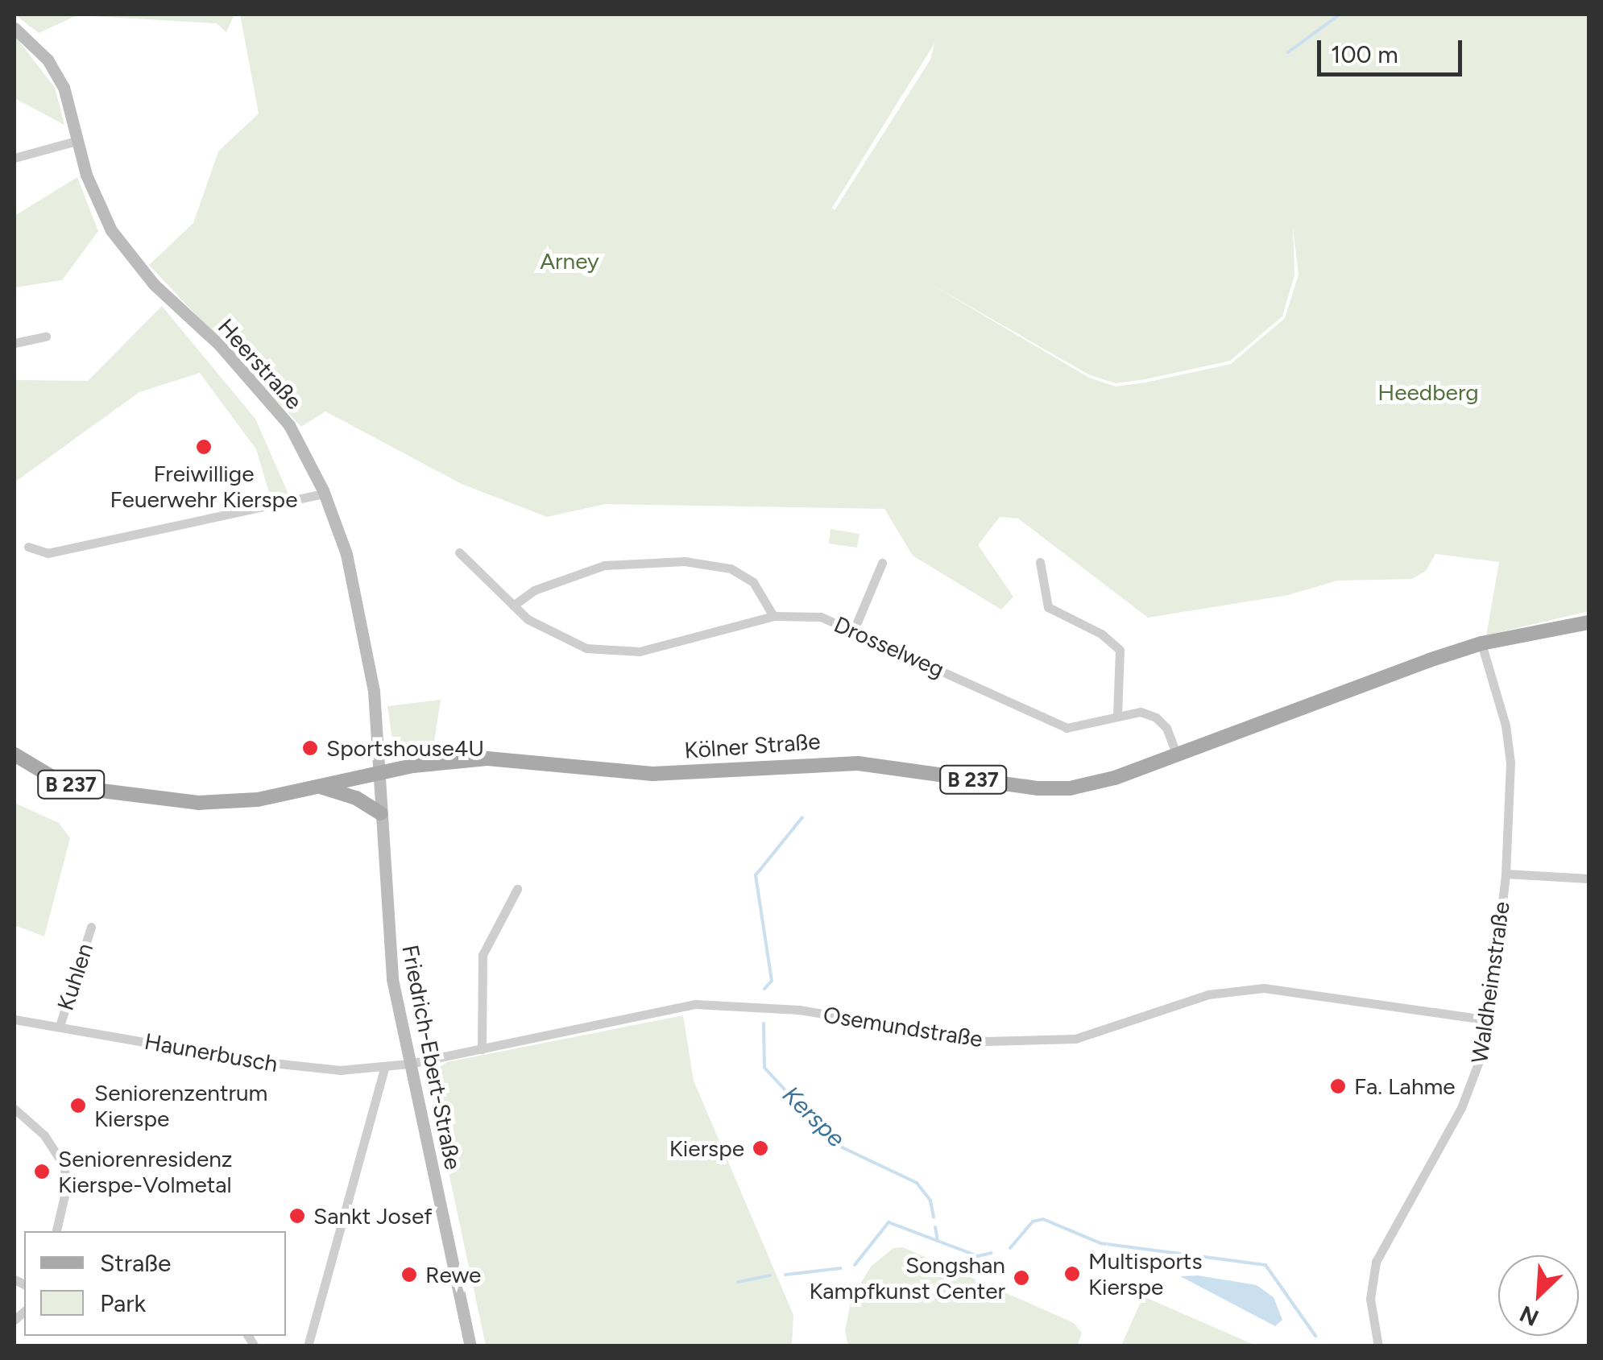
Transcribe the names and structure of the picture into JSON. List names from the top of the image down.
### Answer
{
  "streets": {
    "main road": [
      "Heerstraße",
      "Kölner Straße",
      "B 237",
      "Friedrich-Ebert-Straße"
    ],
    "street": [
      "Drosselweg",
      "Kuhlen",
      "Waldheimstraße",
      "Osemundstraße",
      "Haunerbusch"
    ]
  },
  "crossings": [
    ["Heerstraße", "Kölner Straße"],
    ["Heerstraße", "Friedrich-Ebert-Straße"],
    ["Drosselweg", "Kölner Straße"],
    ["Kölner Straße", "B 237"],
    ["Kölner Straße", "Waldheimstraße"],
    ["Kölner Straße", "Friedrich-Ebert-Straße"],
    ["B 237", "Waldheimstraße"],
    ["Kuhlen", "Haunerbusch"],
    ["Waldheimstraße", "Osemundstraße"],
    ["Osemundstraße", "Haunerbusch"],
    ["Osemundstraße", "Friedrich-Ebert-Straße"],
    ["Haunerbusch", "Friedrich-Ebert-Straße"]
  ],
  "water": ["Kerspe"],
  "parks": ["Arney", "Heedberg"],
  "places": [
    "Freiwillige Feuerwehr Kierspe",
    "Sportshouse4U",
    "Fa. Lahme",
    "Seniorenzentrum Kierspe",
    "Kierspe",
    "Seniorenresidenz Kierspe-Volmetal",
    "Sankt Josef",
    "Multisports Kierspe",
    "Rewe",
    "Songshan Kampfkunst Center"
  ],
  "legend": ["Straße", "Park"],
  "scale_bar": "100 m",
  "north": "bottom left"
}
